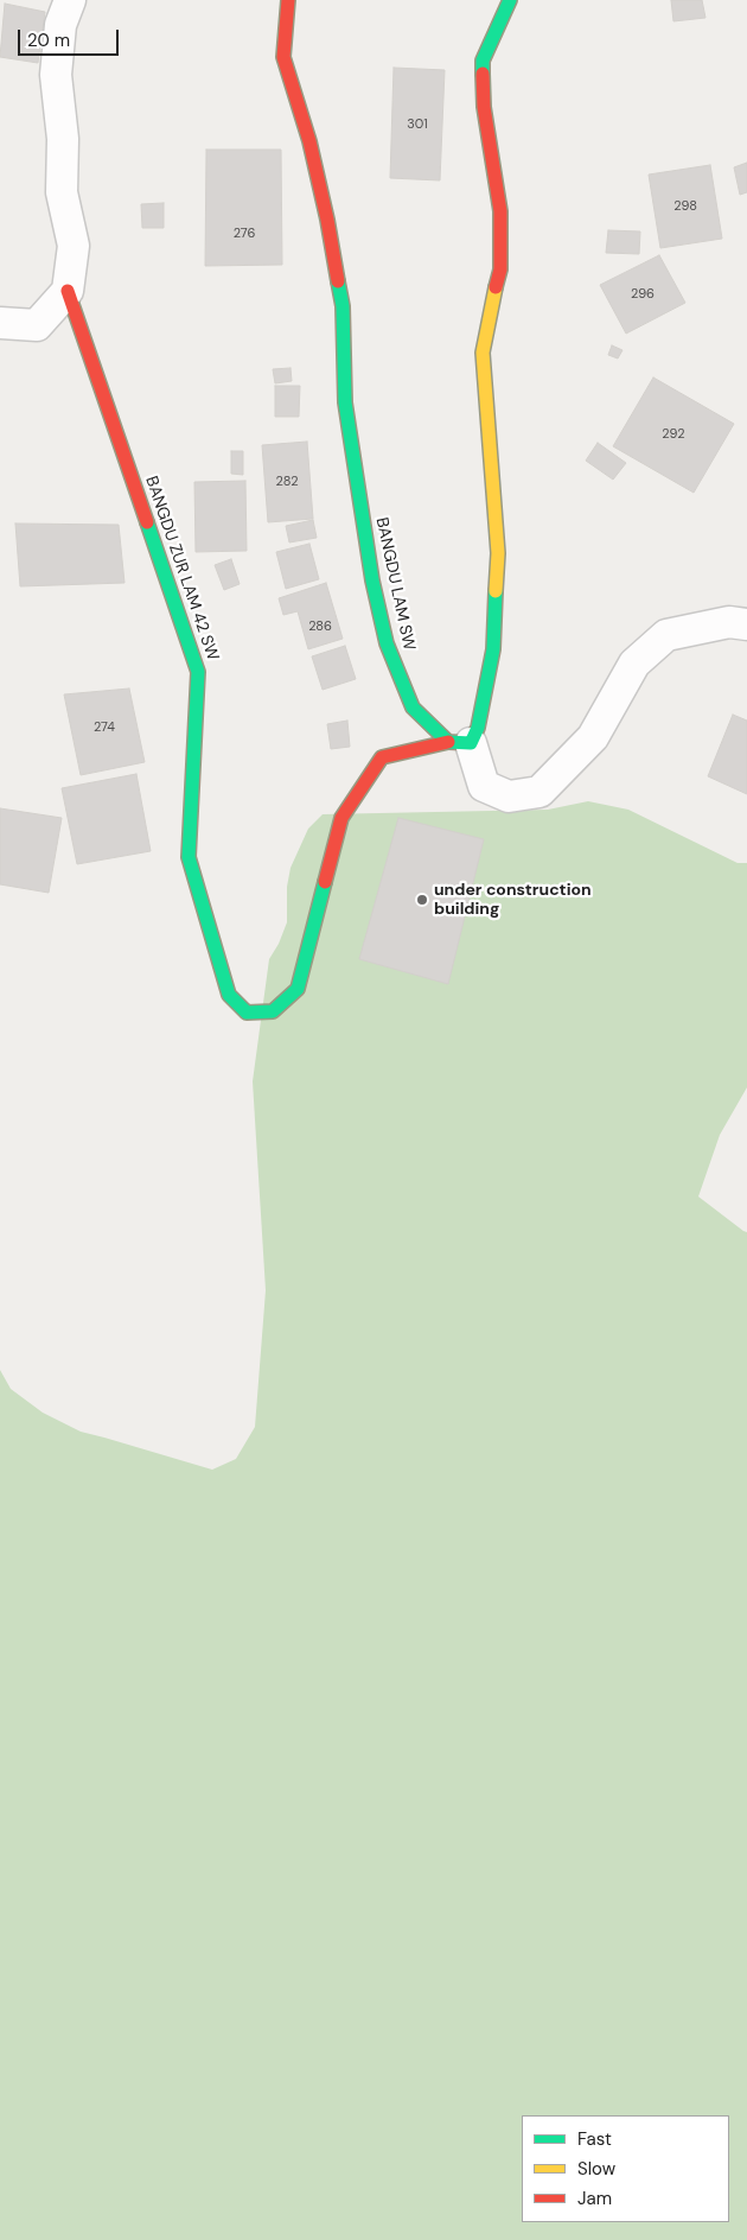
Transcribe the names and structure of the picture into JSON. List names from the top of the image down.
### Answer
{
  "streets": {
    "street": ["BANGDU ZUR LAM 42 SW", "BANGDU LAM SW"]
  },
  "crossings": [
    ["BANGDU ZUR LAM 42 SW", "BANGDU LAM SW"]
  ],
  "places": ["under construction building"],
  "house_numbers": [
    "301",
    "298",
    "276",
    "296",
    "292",
    "282",
    "286",
    "274"
  ],
  "legend": ["Fast", "Slow", "Jam"],
  "scale_bar": "20 m"
}
